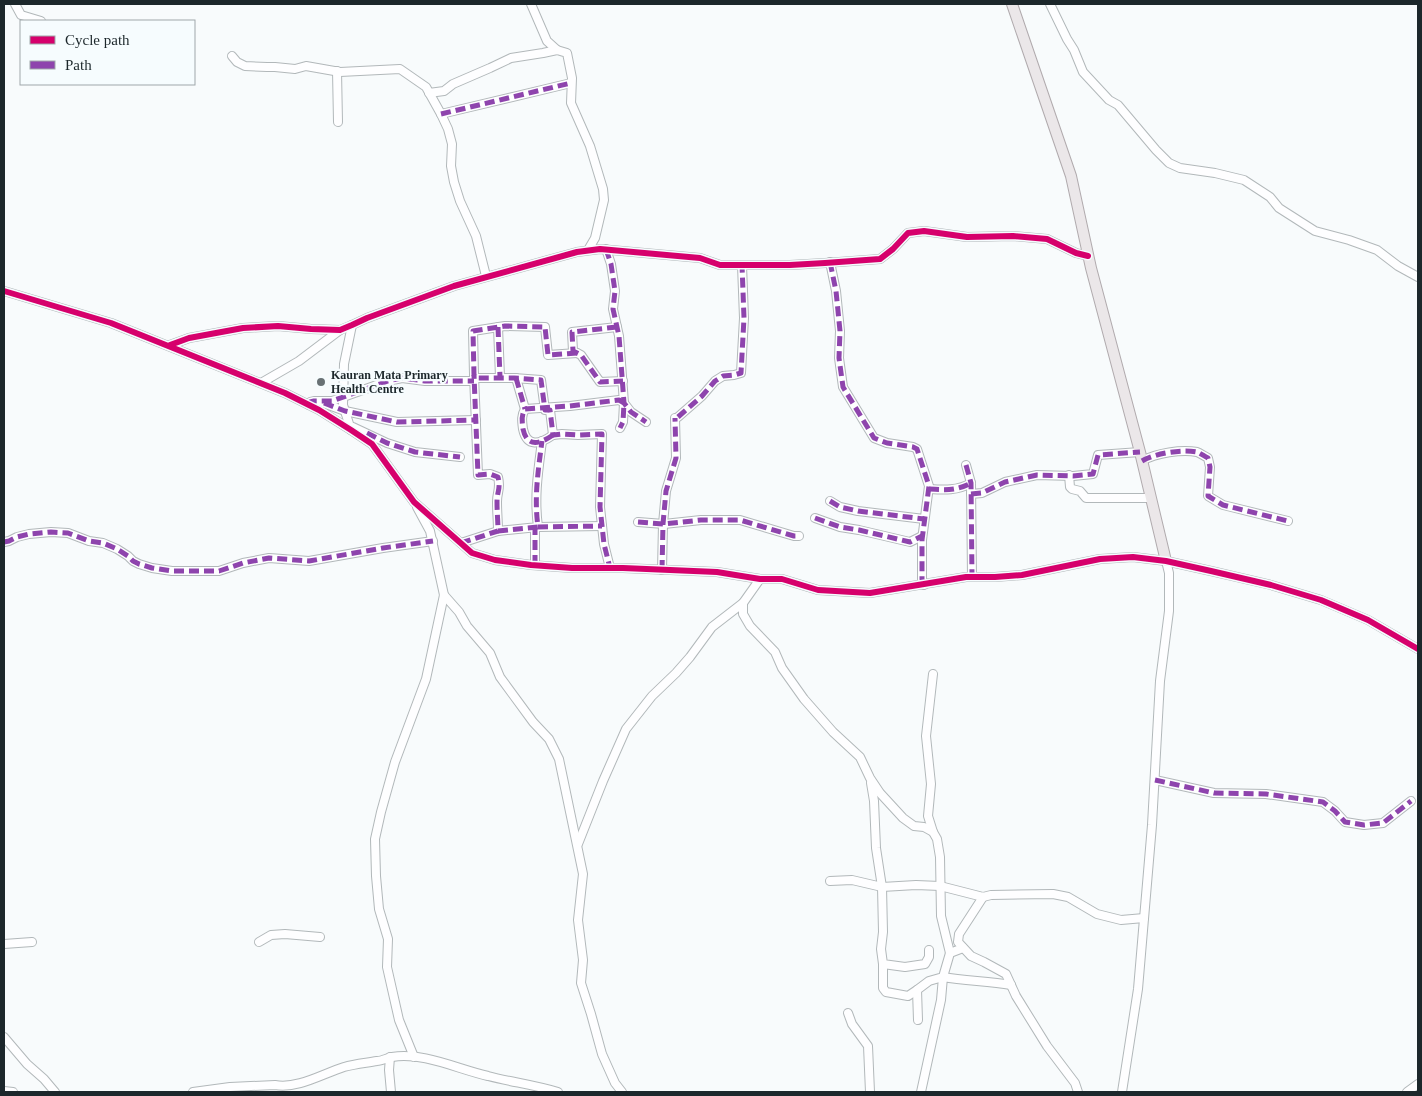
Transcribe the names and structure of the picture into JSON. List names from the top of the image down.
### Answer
{
  "places": ["Kauran Mata Primary Health Centre"],
  "legend": ["Cycle path", "Path"]
}
